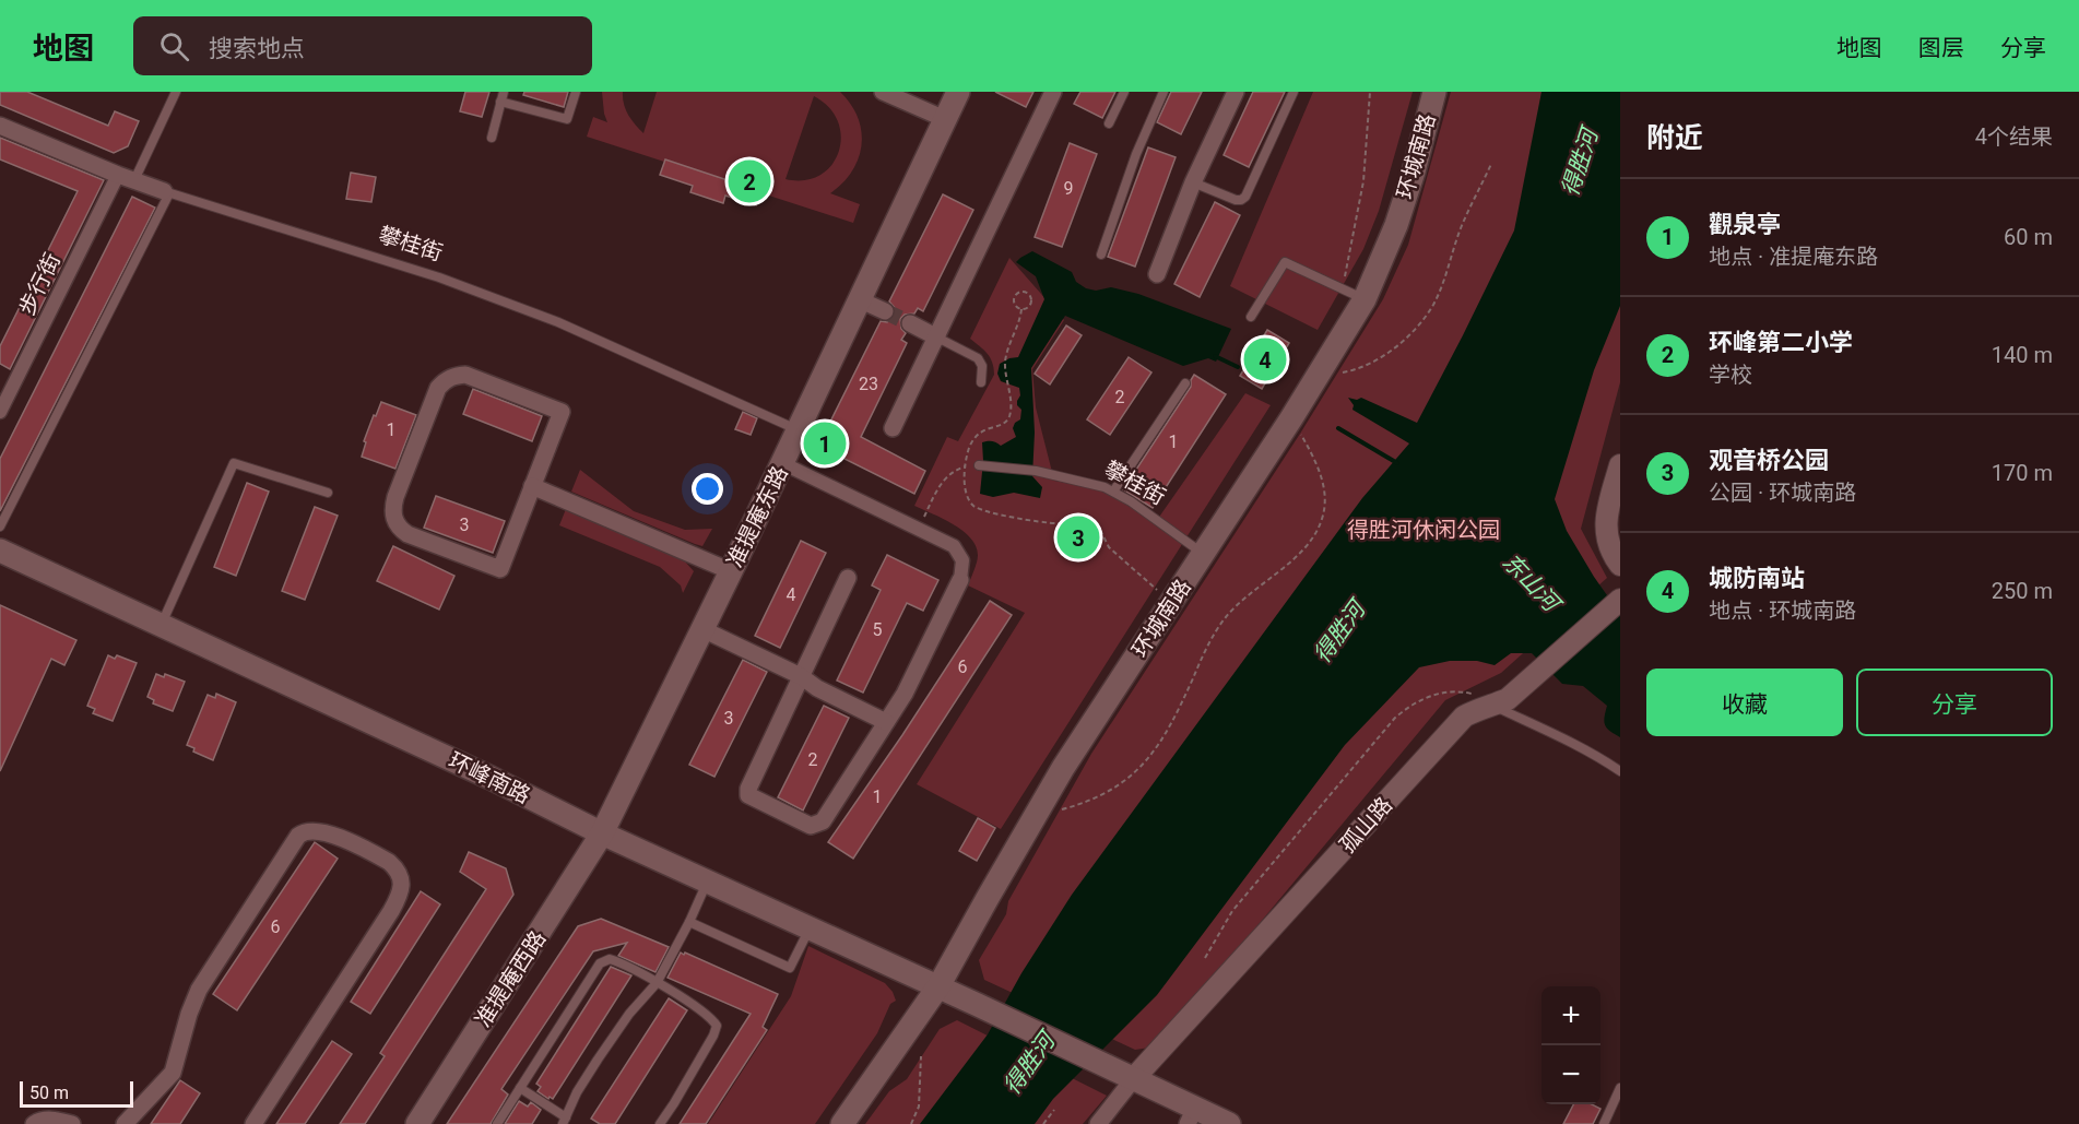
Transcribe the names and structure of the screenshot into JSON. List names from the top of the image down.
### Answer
{
  "streets": {
    "main road": [
      "环城南路",
      "准提庵东路",
      "环峰南路",
      "准提庵西路"
    ],
    "street": ["攀桂街", "步行街", "孤山路"]
  },
  "crossings": [
    ["环城南路", "攀桂街"],
    ["环城南路", "环峰南路"],
    ["攀桂街", "步行街"],
    ["攀桂街", "准提庵东路"],
    ["准提庵东路", "环峰南路"],
    ["准提庵东路", "准提庵西路"],
    ["环峰南路", "孤山路"],
    ["环峰南路", "准提庵西路"]
  ],
  "water": ["得胜河", "东山河"],
  "parks": ["得胜河休闲公园"],
  "house_numbers": [
    "9",
    "23",
    "2",
    "1",
    "1",
    "3",
    "4",
    "5",
    "6",
    "3",
    "2",
    "1",
    "6"
  ],
  "scale_bar": "50 m",
  "page": {
    "header": "地图",
    "search": "搜索地点",
    "nav": ["地图", "图层", "分享"],
    "heading": ["附近", "4个结果"],
    "pins": [
      "2",
      "4",
      "1",
      "3"
    ],
    "list": [
      {
        "mark": "1",
        "name": "觀泉亭",
        "note": "地点 · 准提庵东路",
        "value": "60 m"
      },
      {
        "mark": "2",
        "name": "环峰第二小学",
        "note": "学校",
        "value": "140 m"
      },
      {
        "mark": "3",
        "name": "观音桥公园",
        "note": "公园 · 环城南路",
        "value": "170 m"
      },
      {
        "mark": "4",
        "name": "城防南站",
        "note": "地点 · 环城南路",
        "value": "250 m"
      }
    ],
    "buttons": ["收藏", "分享"],
    "map_buttons": ["+", "−"],
    "scale": "50 m"
  }
}
